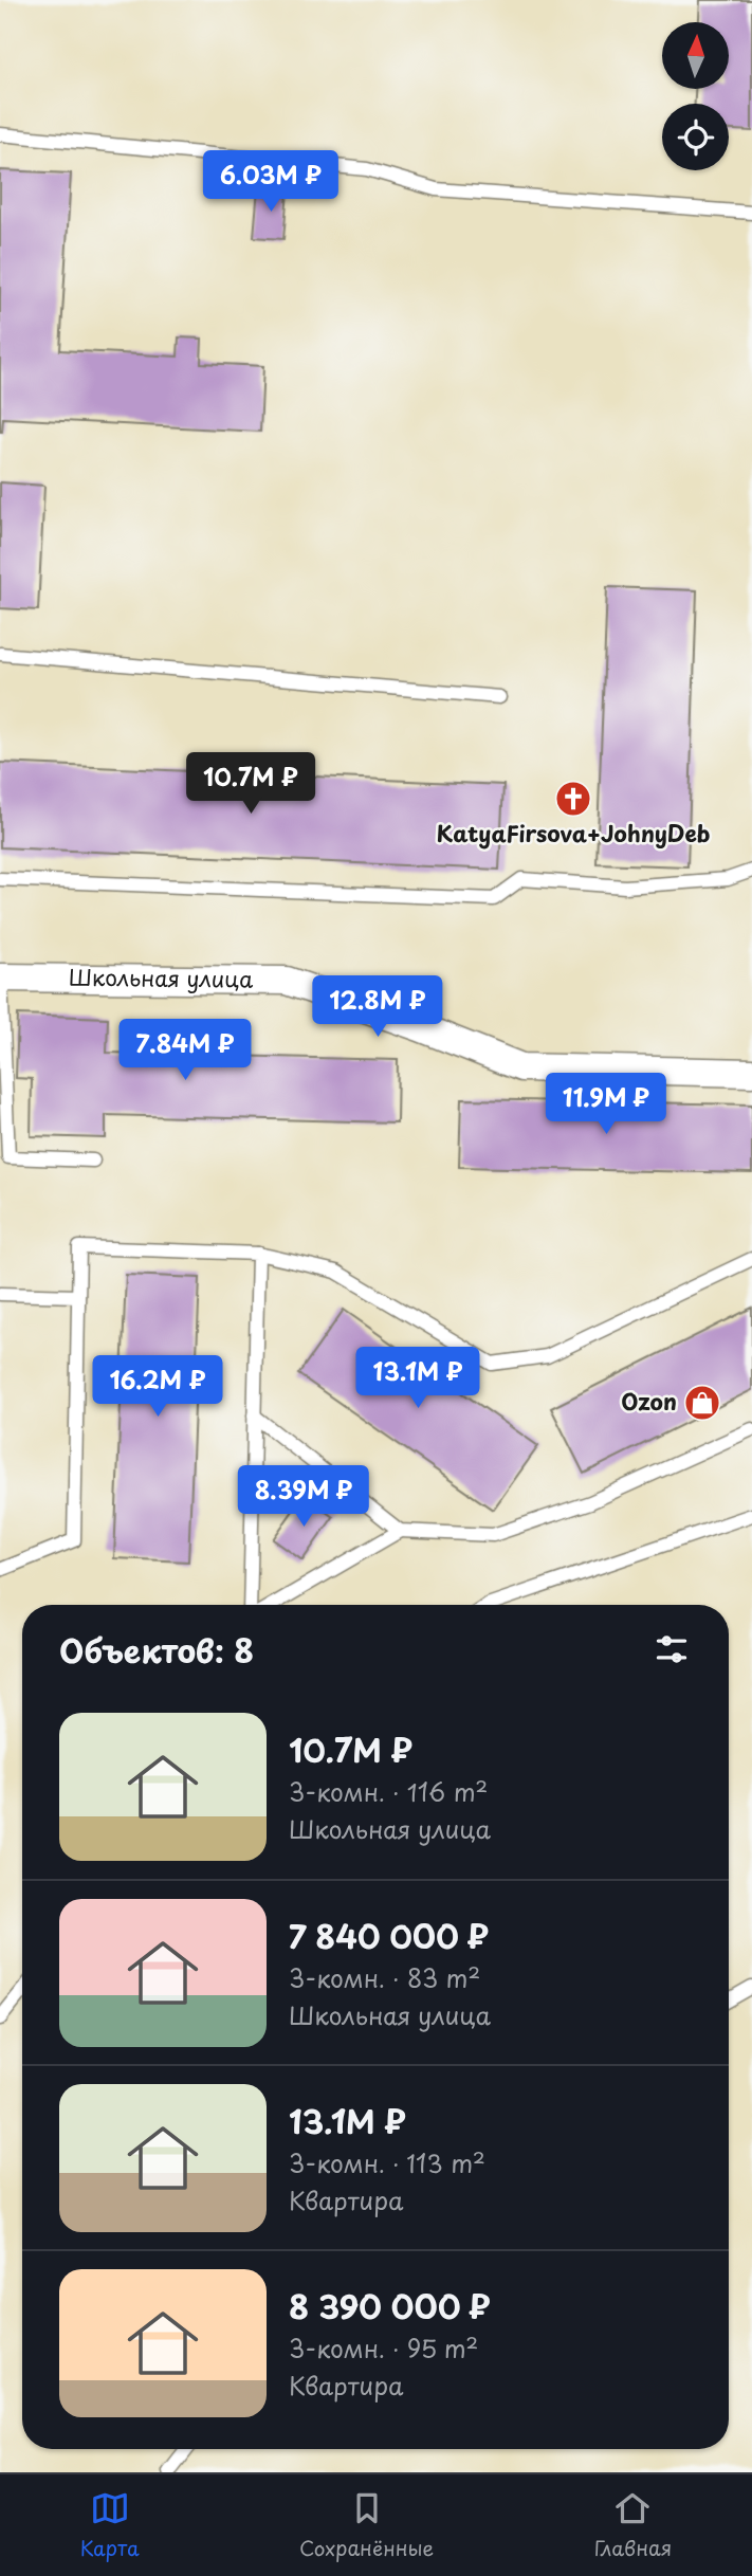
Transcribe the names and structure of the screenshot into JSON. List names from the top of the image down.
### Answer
{
  "streets": {
    "street": ["Школьная улица"]
  },
  "places": {
    "church": ["KatyaFirsova+JohnyDeb"],
    "shop": ["Ozon"]
  },
  "north": "top",
  "page": {
    "price": [
      "6.03M ₽",
      "10.7M ₽",
      "12.8M ₽",
      "7.84M ₽",
      "11.9M ₽",
      "13.1M ₽",
      "16.2M ₽",
      "8.39M ₽"
    ],
    "heading": "Объектов: 8",
    "list": [
      {
        "name": "10.7M ₽",
        "note": "3-комн. · 116 m² · Школьная улица"
      },
      {
        "name": "7 840 000 ₽",
        "note": "3-комн. · 83 m² · Школьная улица"
      },
      {
        "name": "13.1M ₽",
        "note": "3-комн. · 113 m² · Квартира"
      },
      {
        "name": "8 390 000 ₽",
        "note": "3-комн. · 95 m² · Квартира"
      }
    ],
    "tabs": ["Карта", "Сохранённые", "Главная"]
  }
}
